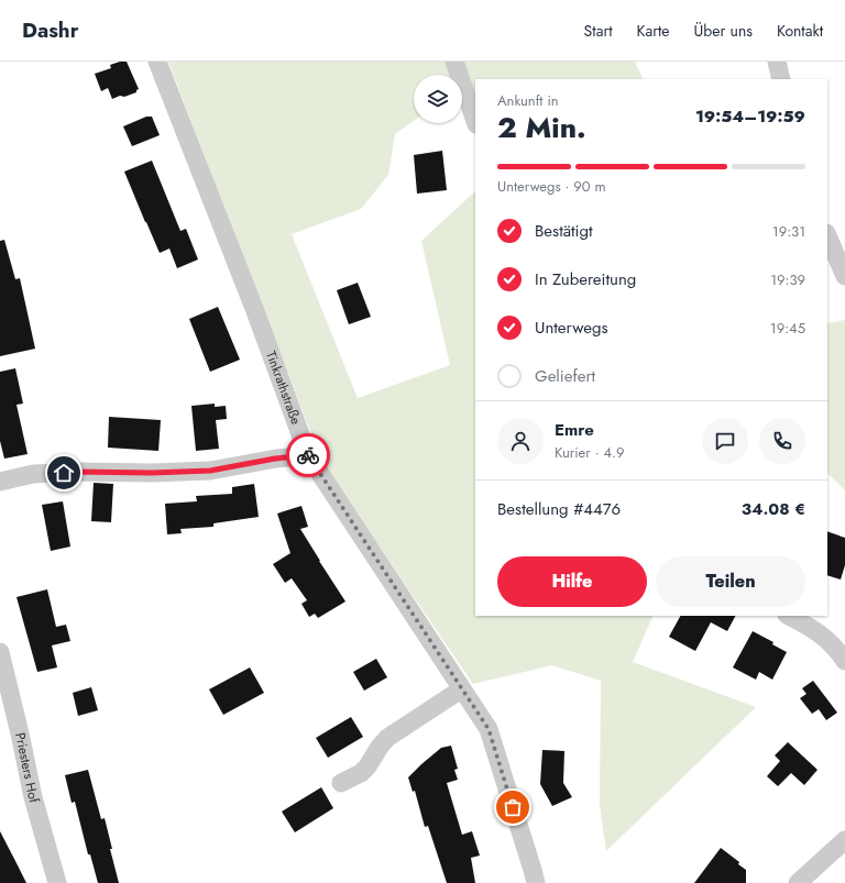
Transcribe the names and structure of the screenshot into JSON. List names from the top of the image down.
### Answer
{
  "streets": {
    "street": ["Tinkrathstraße", "Priesters Hof"]
  },
  "page": {
    "header": "Dashr",
    "nav": [
      "Start",
      "Karte",
      "Über uns",
      "Kontakt"
    ],
    "heading": ["2 Min.", "Ankunft in", "19:54–19:59"],
    "panel": [
      "Emre",
      "Kurier · 4.9",
      "Bestellung #4476",
      "34.08 €"
    ],
    "bar": "Unterwegs · 90 m",
    "list": [
      ["Bestätigt", "19:31"],
      ["In Zubereitung", "19:39"],
      ["Unterwegs", "19:45"],
      "Geliefert"
    ],
    "buttons": ["Hilfe", "Teilen"]
  }
}
